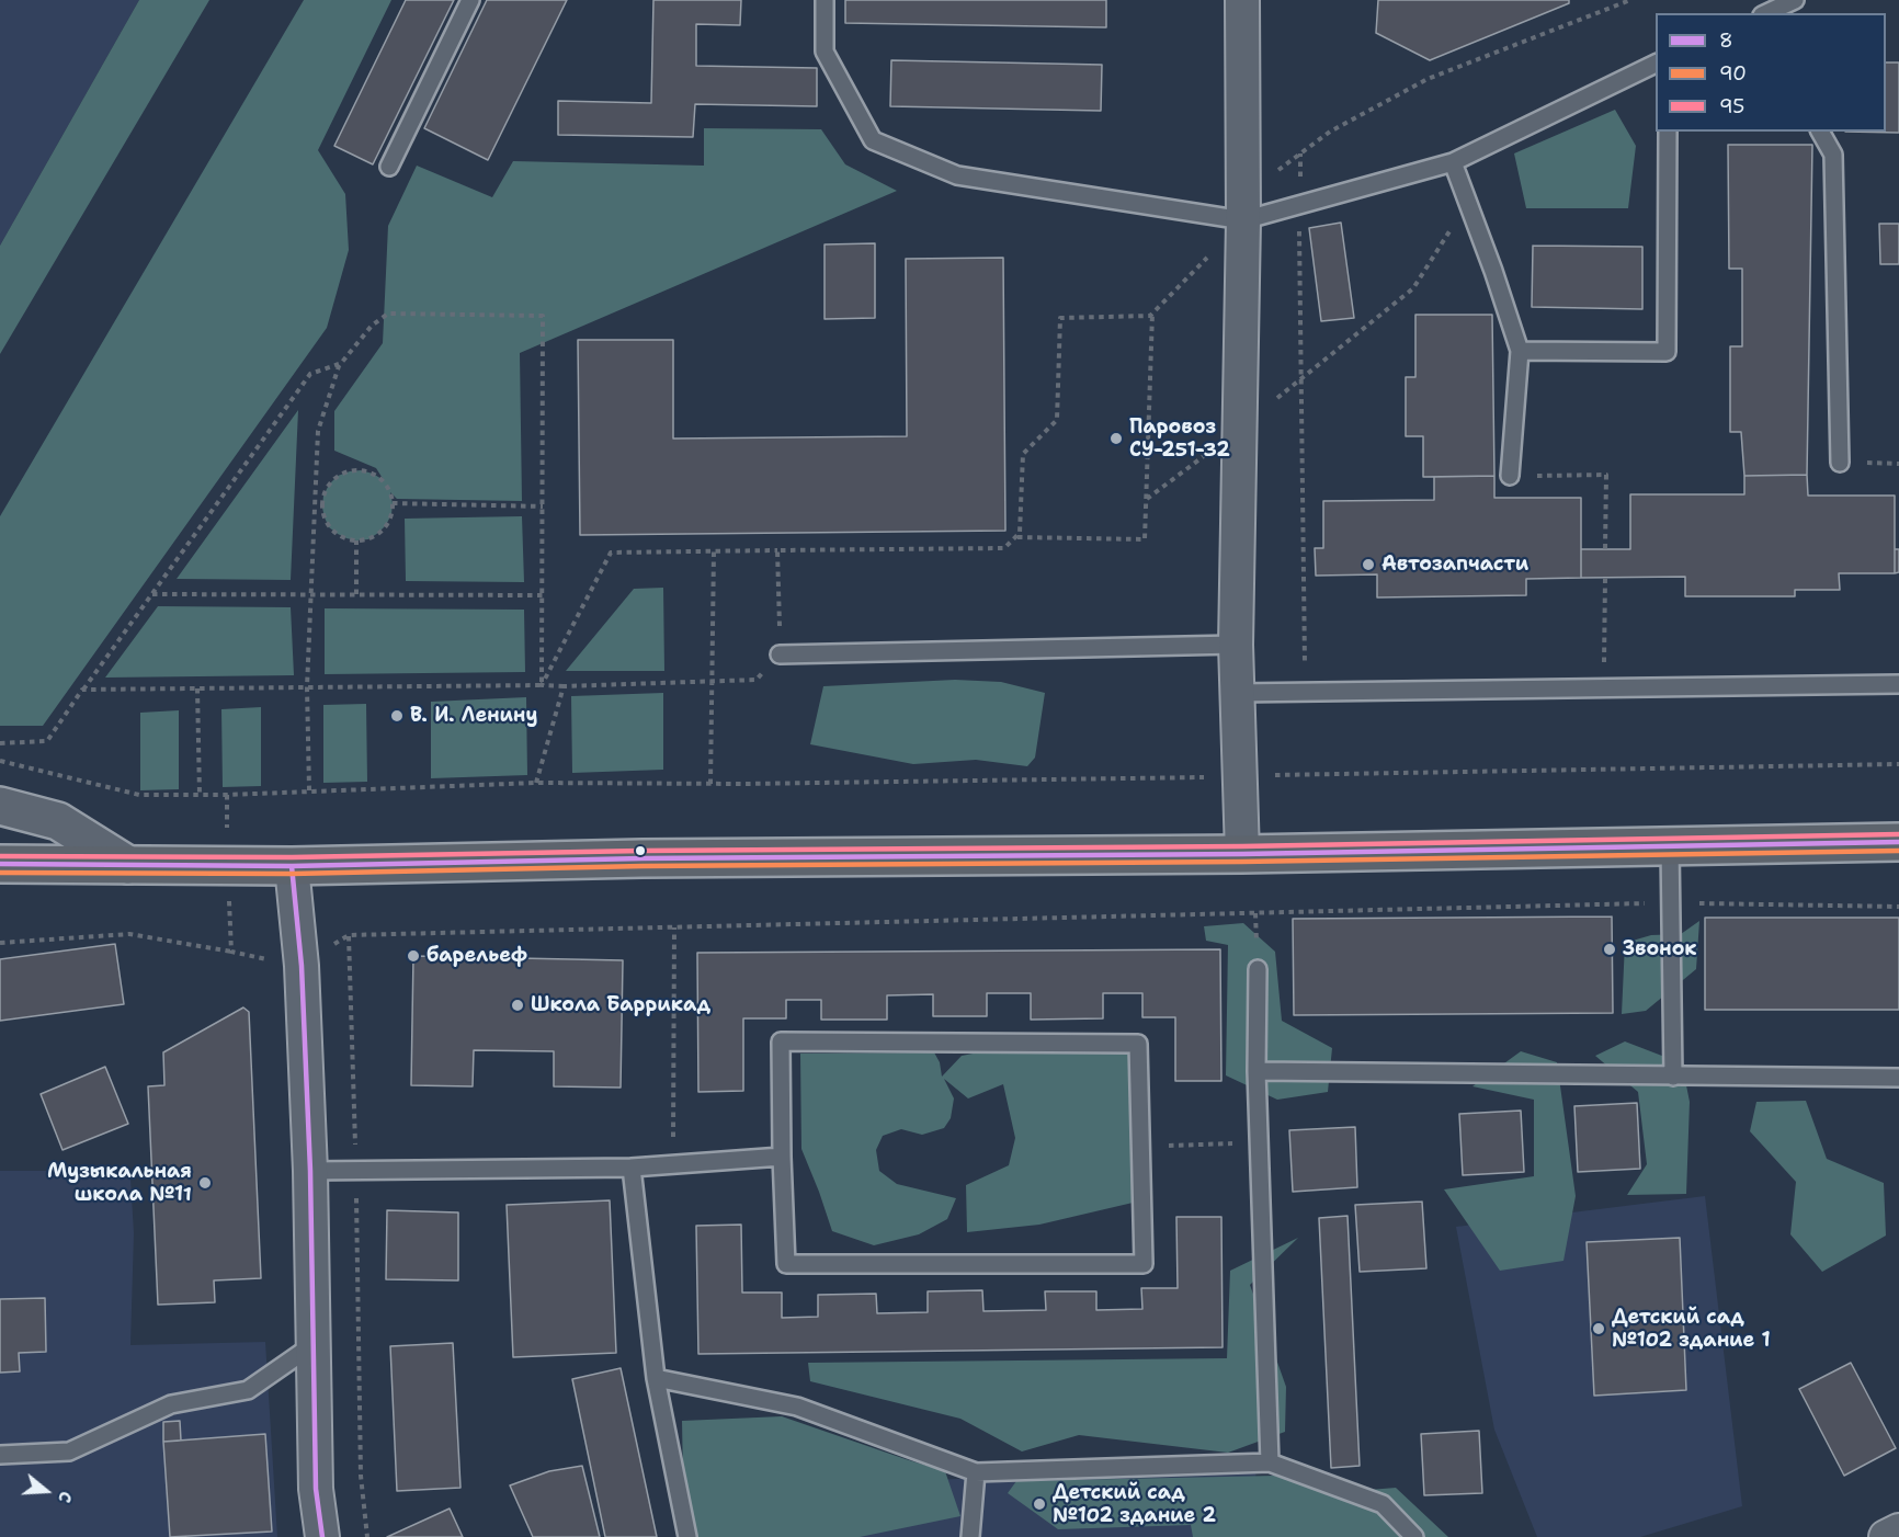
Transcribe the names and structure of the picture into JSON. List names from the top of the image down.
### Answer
{
  "places": [
    "Паровоз СУ-251-32",
    "Автозапчасти",
    "В. И. Ленину",
    "Звонок",
    "барельеф",
    "Школа Баррикад",
    "Музыкальная школа №11",
    "Детский сад №102 здание 1",
    "Детский сад №102 здание 2"
  ],
  "lines": ["transit line 95", "transit line 8", "transit line 90"],
  "legend": ["8", "90", "95"],
  "north": "right"
}
